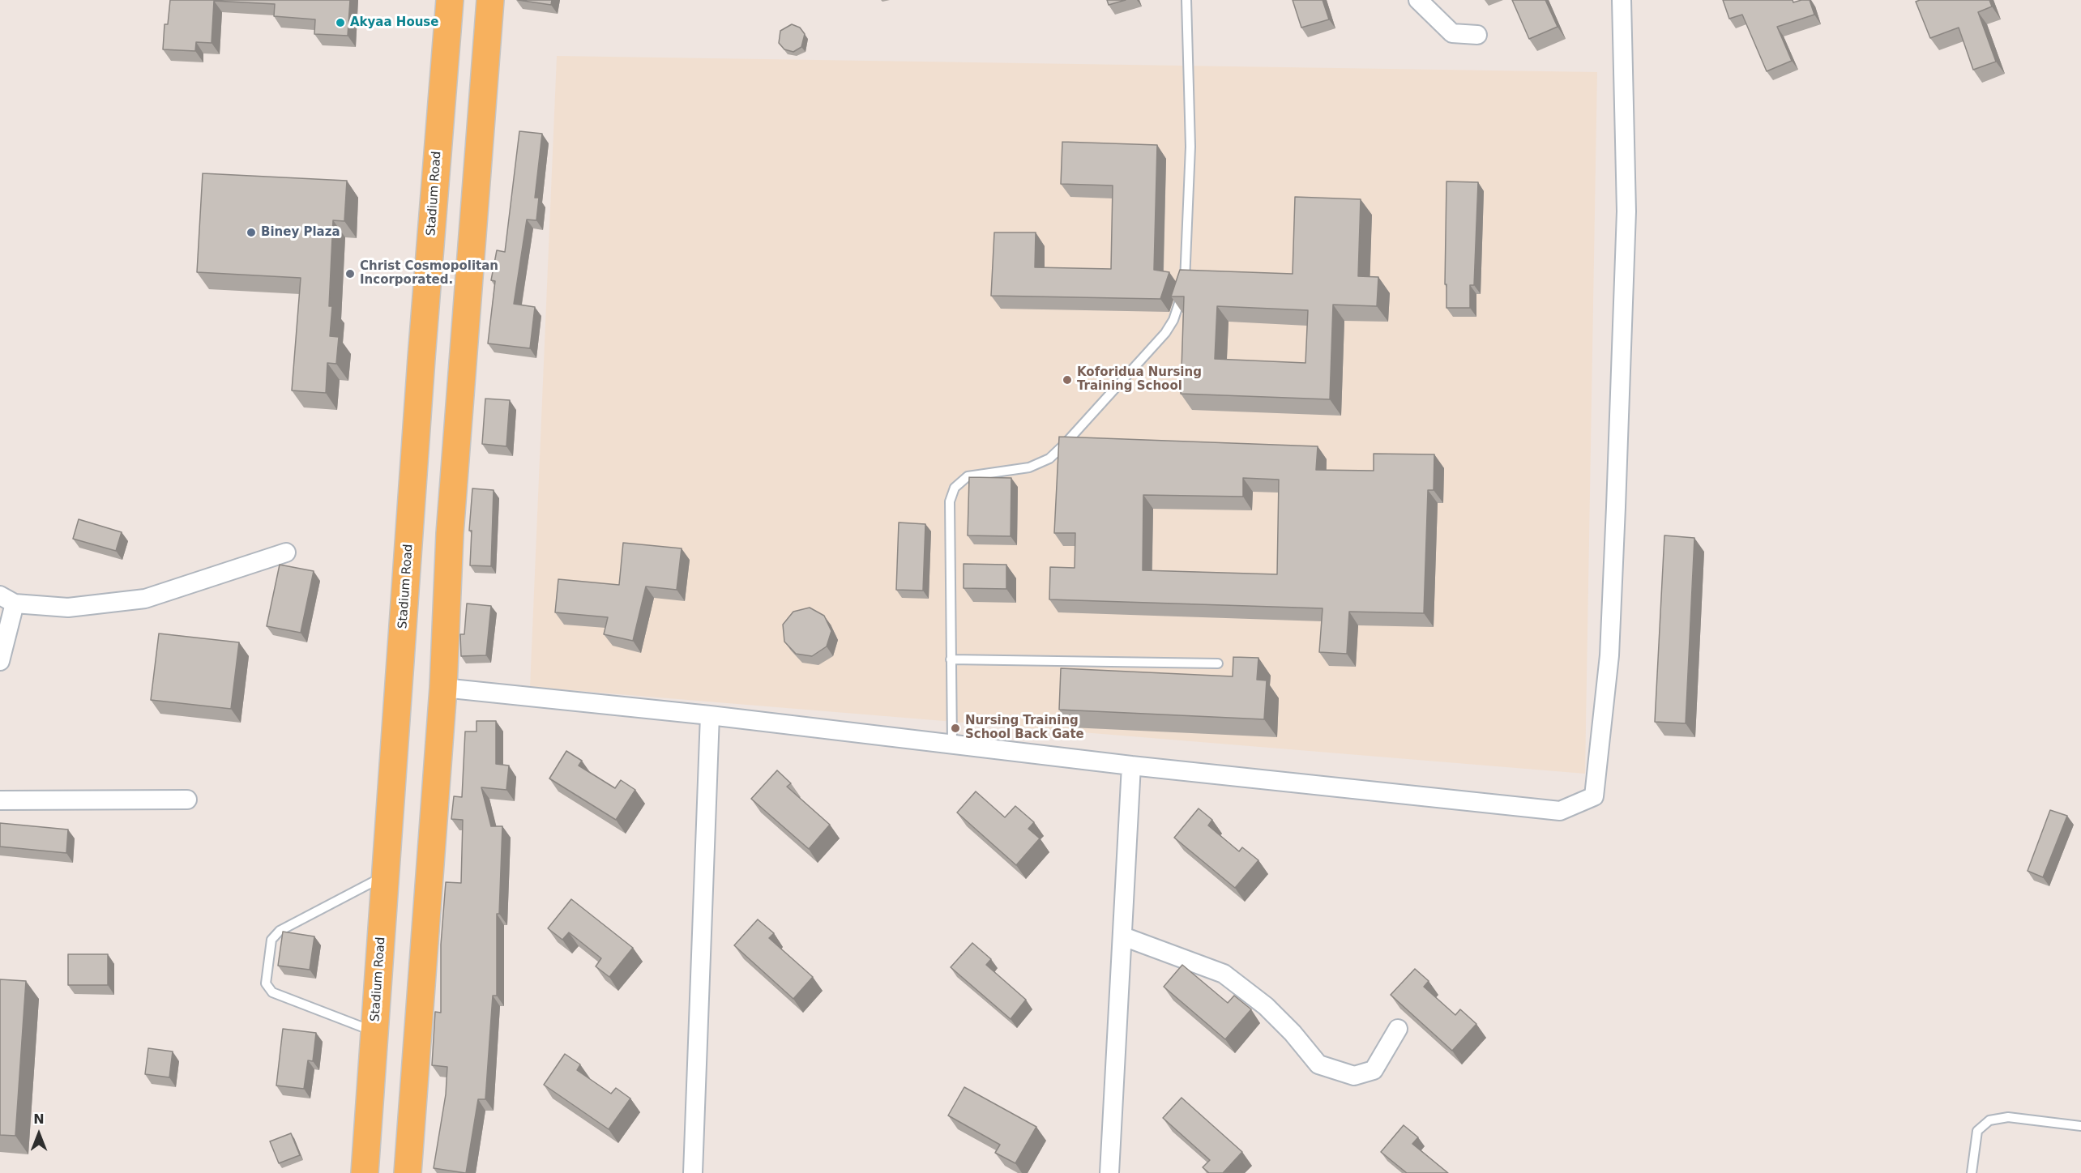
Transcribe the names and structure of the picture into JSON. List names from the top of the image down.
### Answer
{
  "streets": {
    "main road": ["Stadium Road"]
  },
  "places": [
    "Akyaa House",
    "Biney Plaza",
    "Christ Cosmopolitan Incorporated.",
    "Koforidua Nursing Training School",
    "Nursing Training School Back Gate"
  ],
  "north": "top"
}
